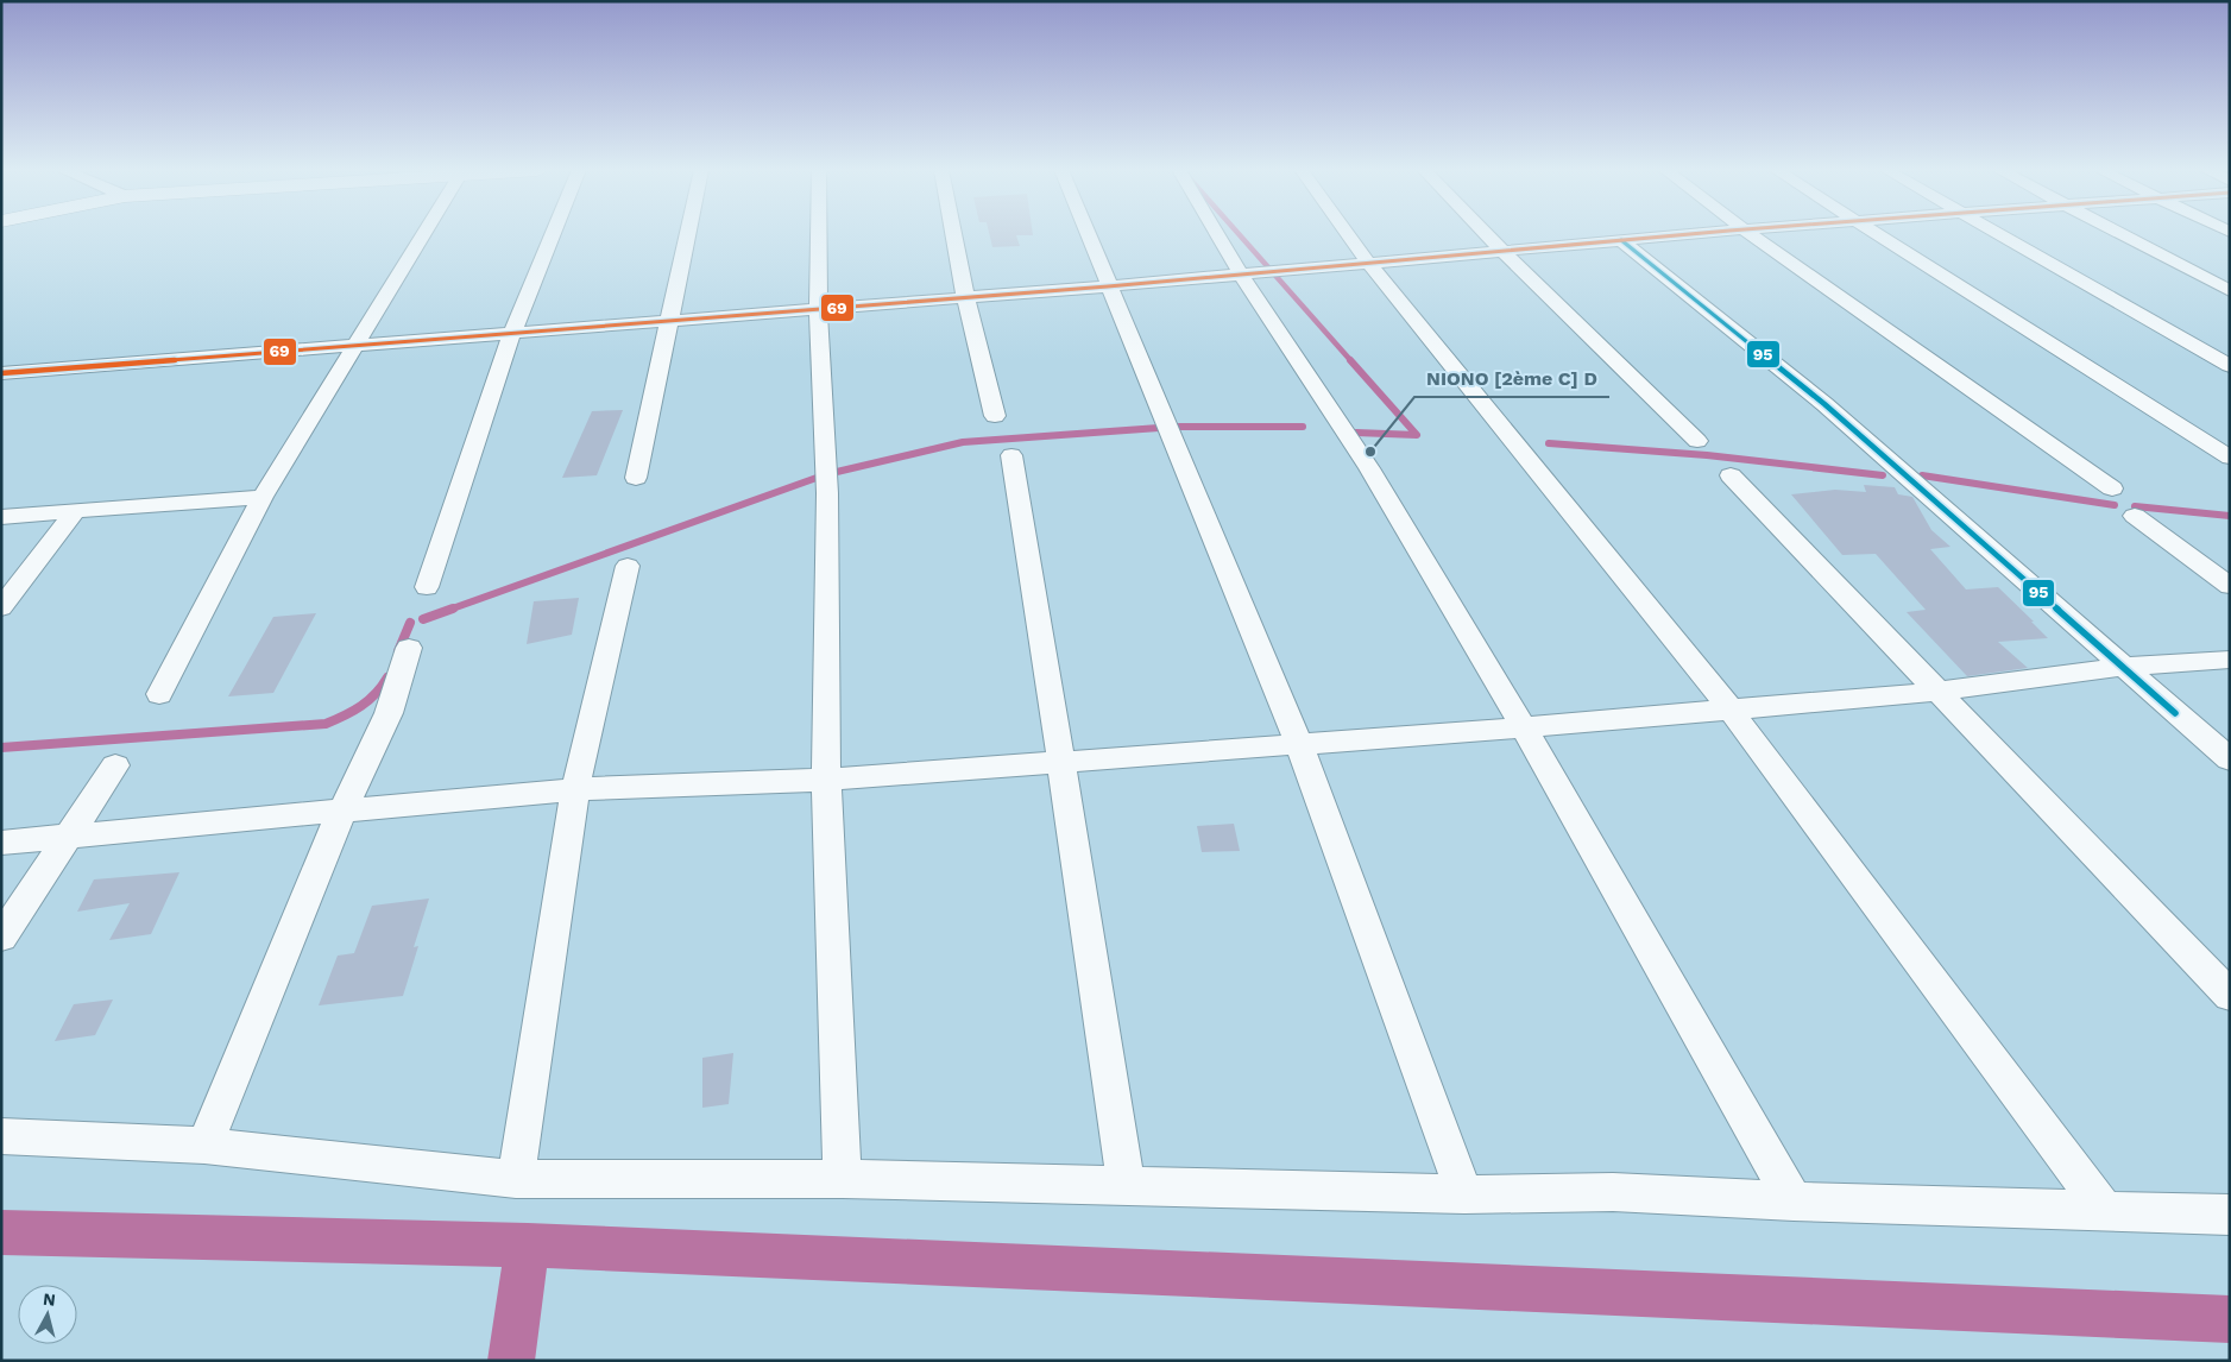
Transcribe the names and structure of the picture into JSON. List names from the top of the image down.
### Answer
{
  "places": ["NIONO [2ème C] D"],
  "lines": ["transit line 69", "transit line 95"],
  "north": "top"
}
